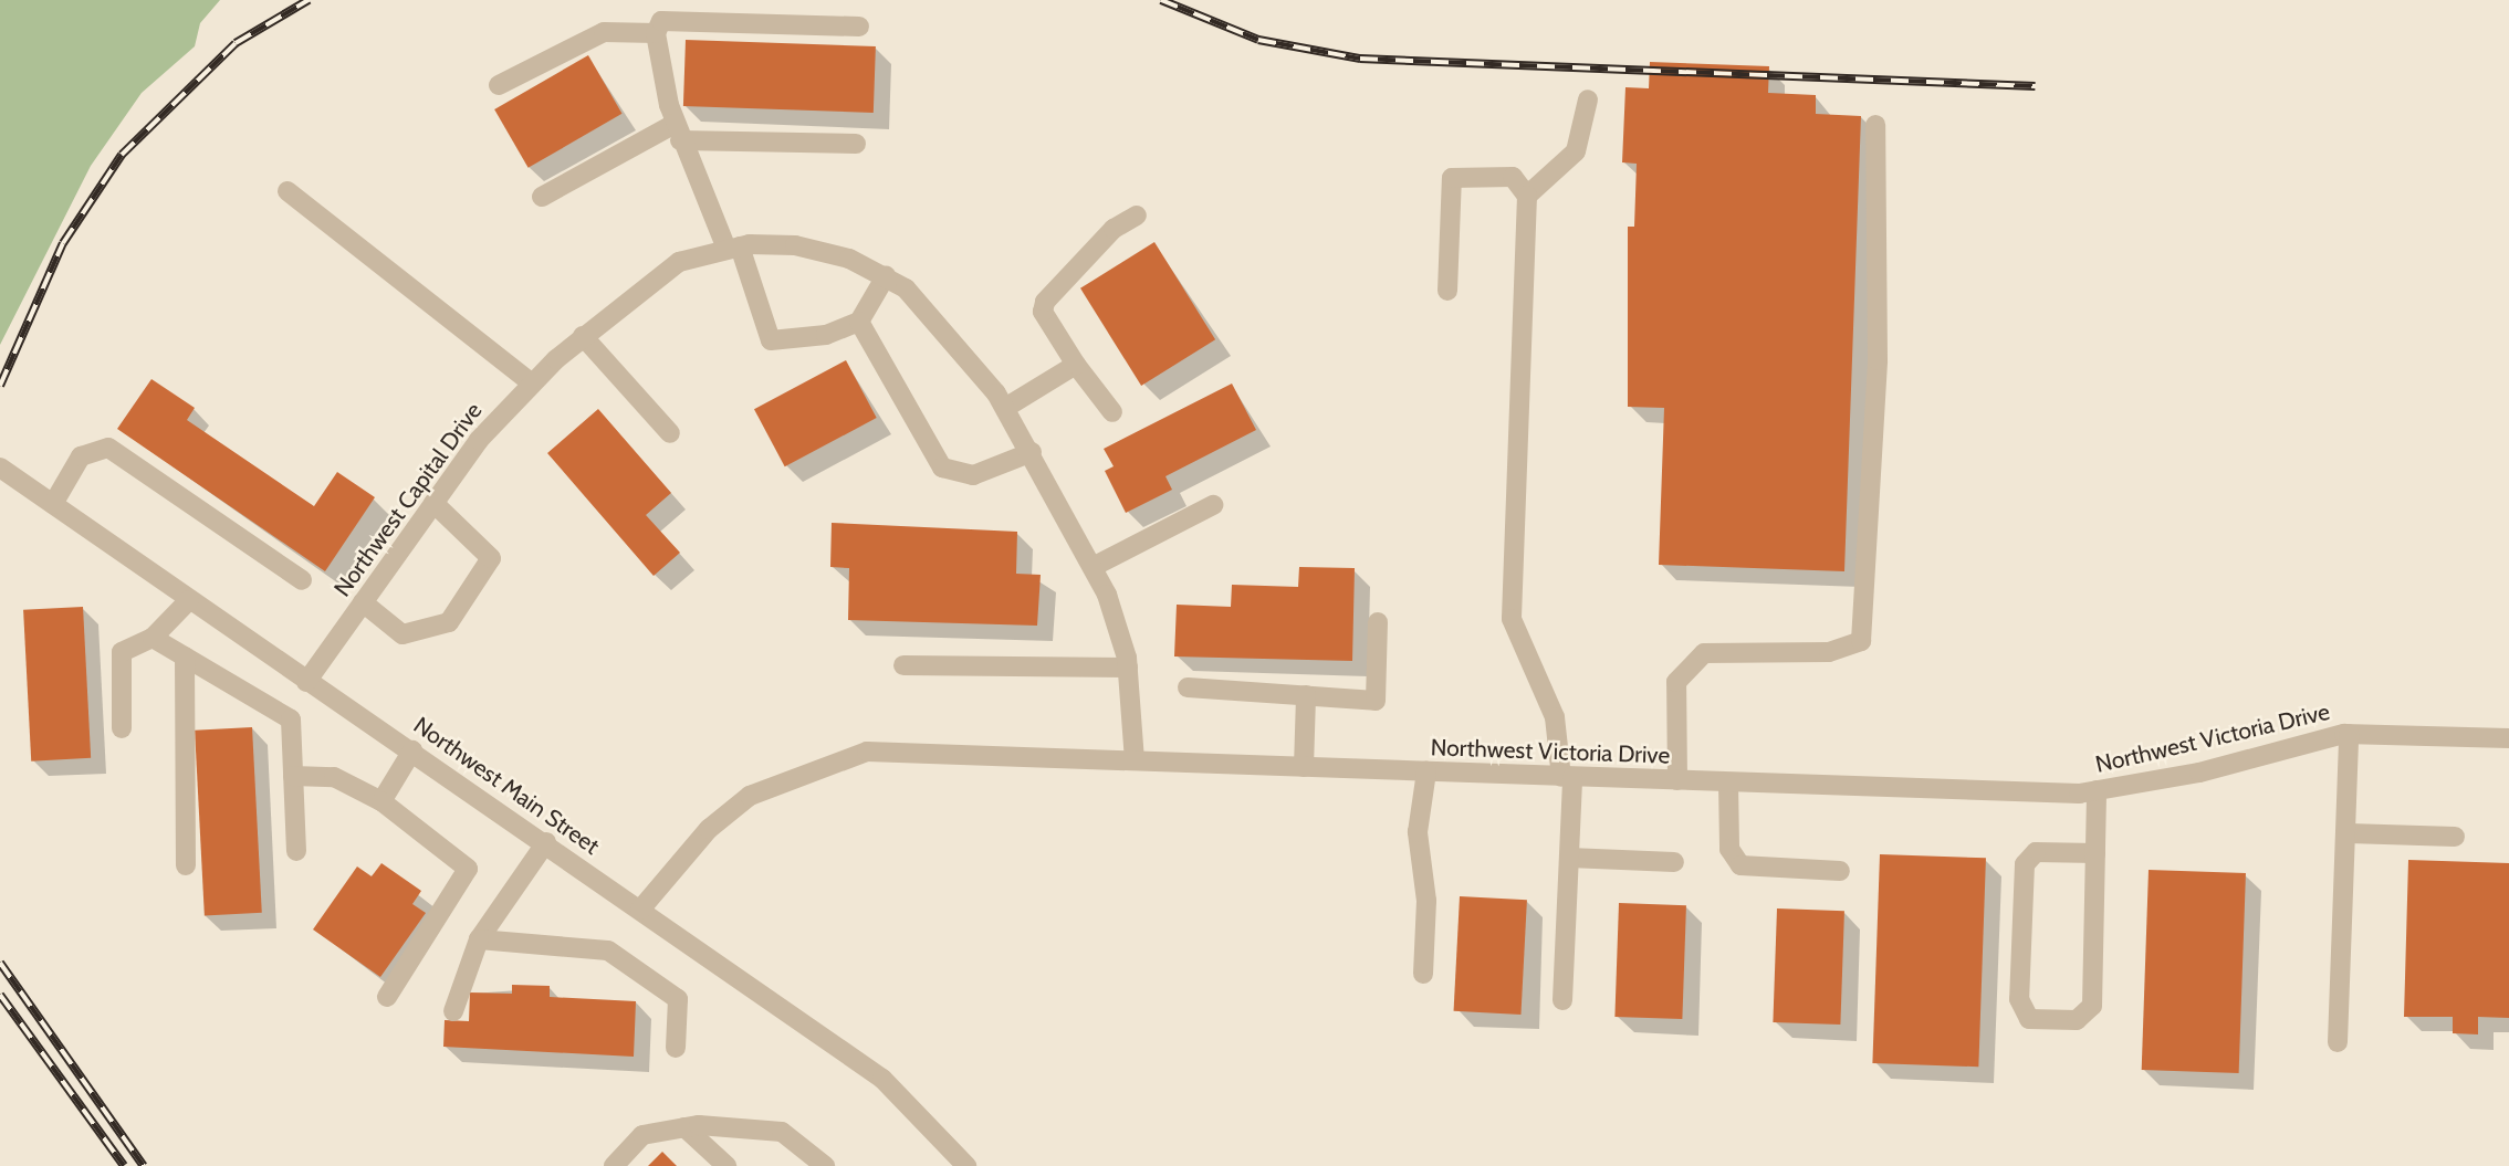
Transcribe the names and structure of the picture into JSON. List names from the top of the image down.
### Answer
{
  "streets": {
    "street": ["Northwest Capital Drive", "Northwest Victoria Drive", "Northwest Main Street"]
  },
  "crossings": [
    ["Northwest Capital Drive", "Northwest Victoria Drive"],
    ["Northwest Capital Drive", "Northwest Main Street"],
    ["Northwest Victoria Drive", "Northwest Main Street"]
  ]
}
